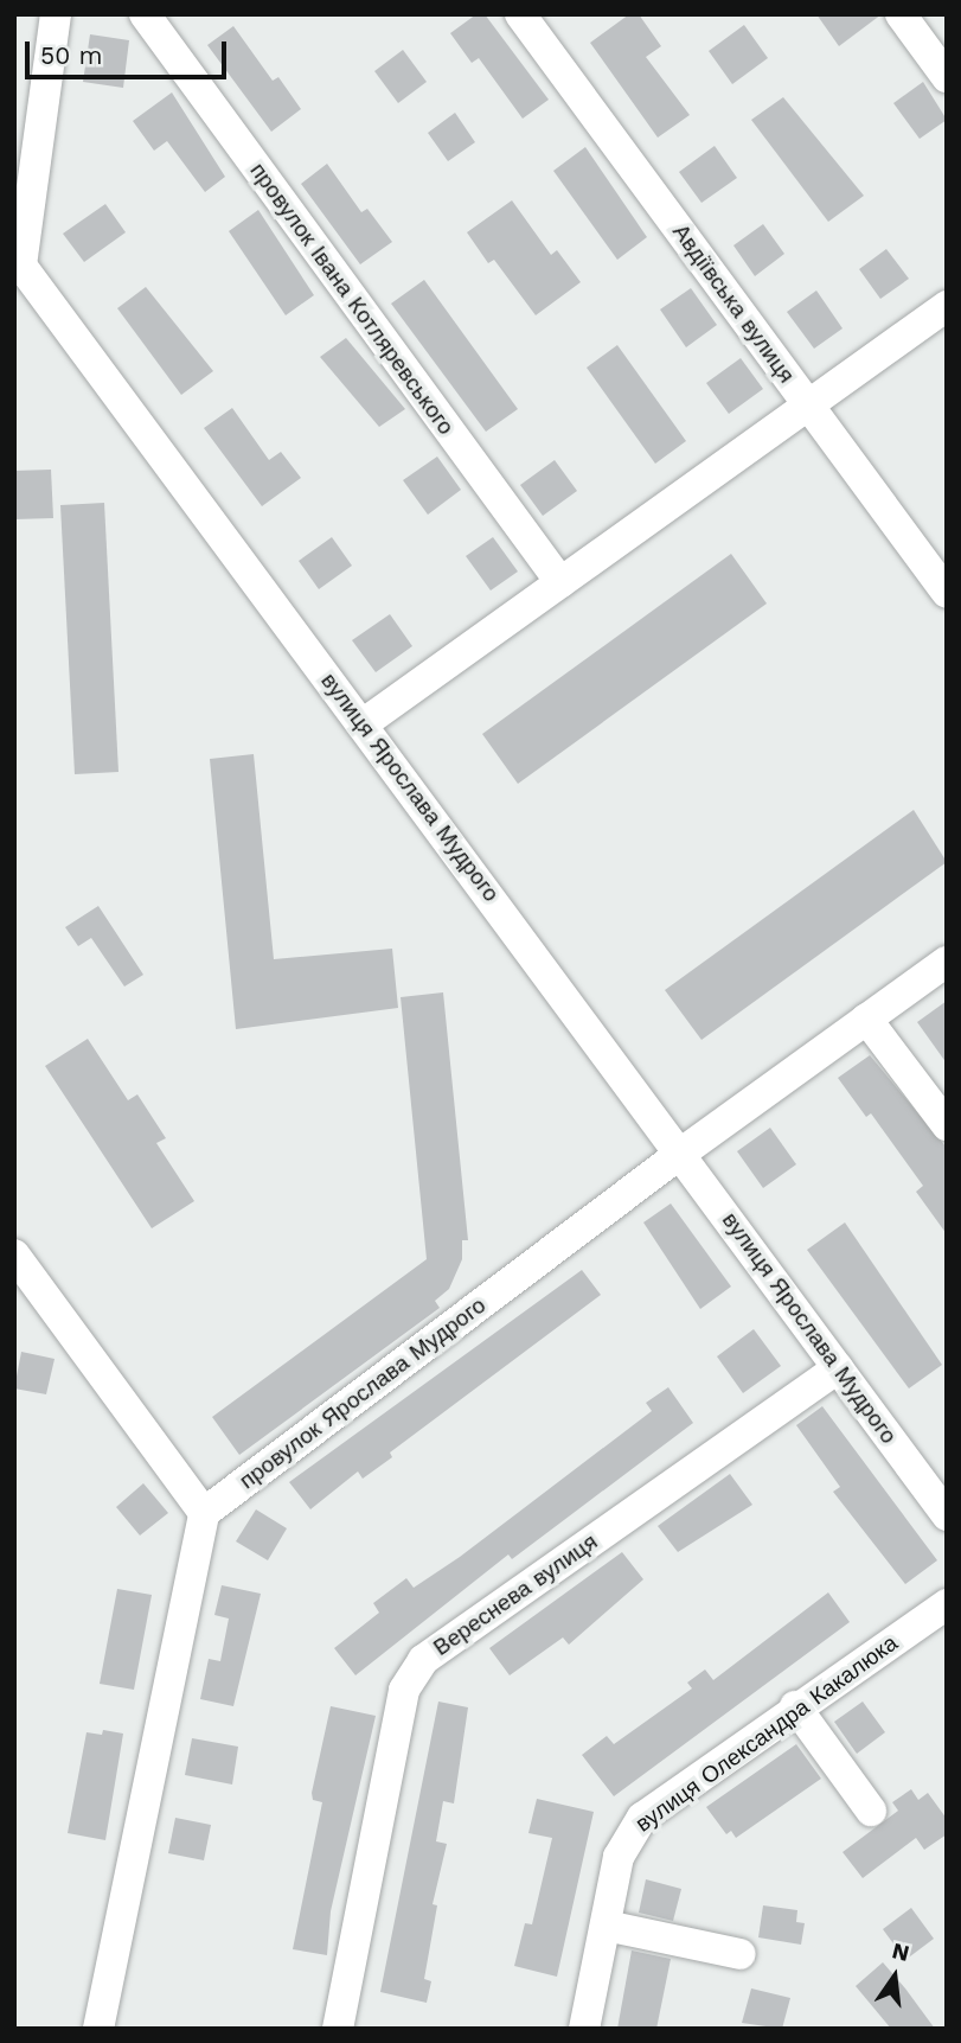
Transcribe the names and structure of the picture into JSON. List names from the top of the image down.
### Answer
{
  "streets": {
    "street": [
      "провулок Івана Котляревського",
      "Авдіївська вулиця",
      "вулиця Ярослава Мудрого",
      "провулок Ярослава Мудрого",
      "Вереснева вулиця",
      "вулиця Олександра Какалюка"
    ]
  },
  "crossings": [
    ["вулиця Ярослава Мудрого", "провулок Ярослава Мудрого"],
    ["вулиця Ярослава Мудрого", "Вереснева вулиця"]
  ],
  "scale_bar": "50 m",
  "north": "top"
}
